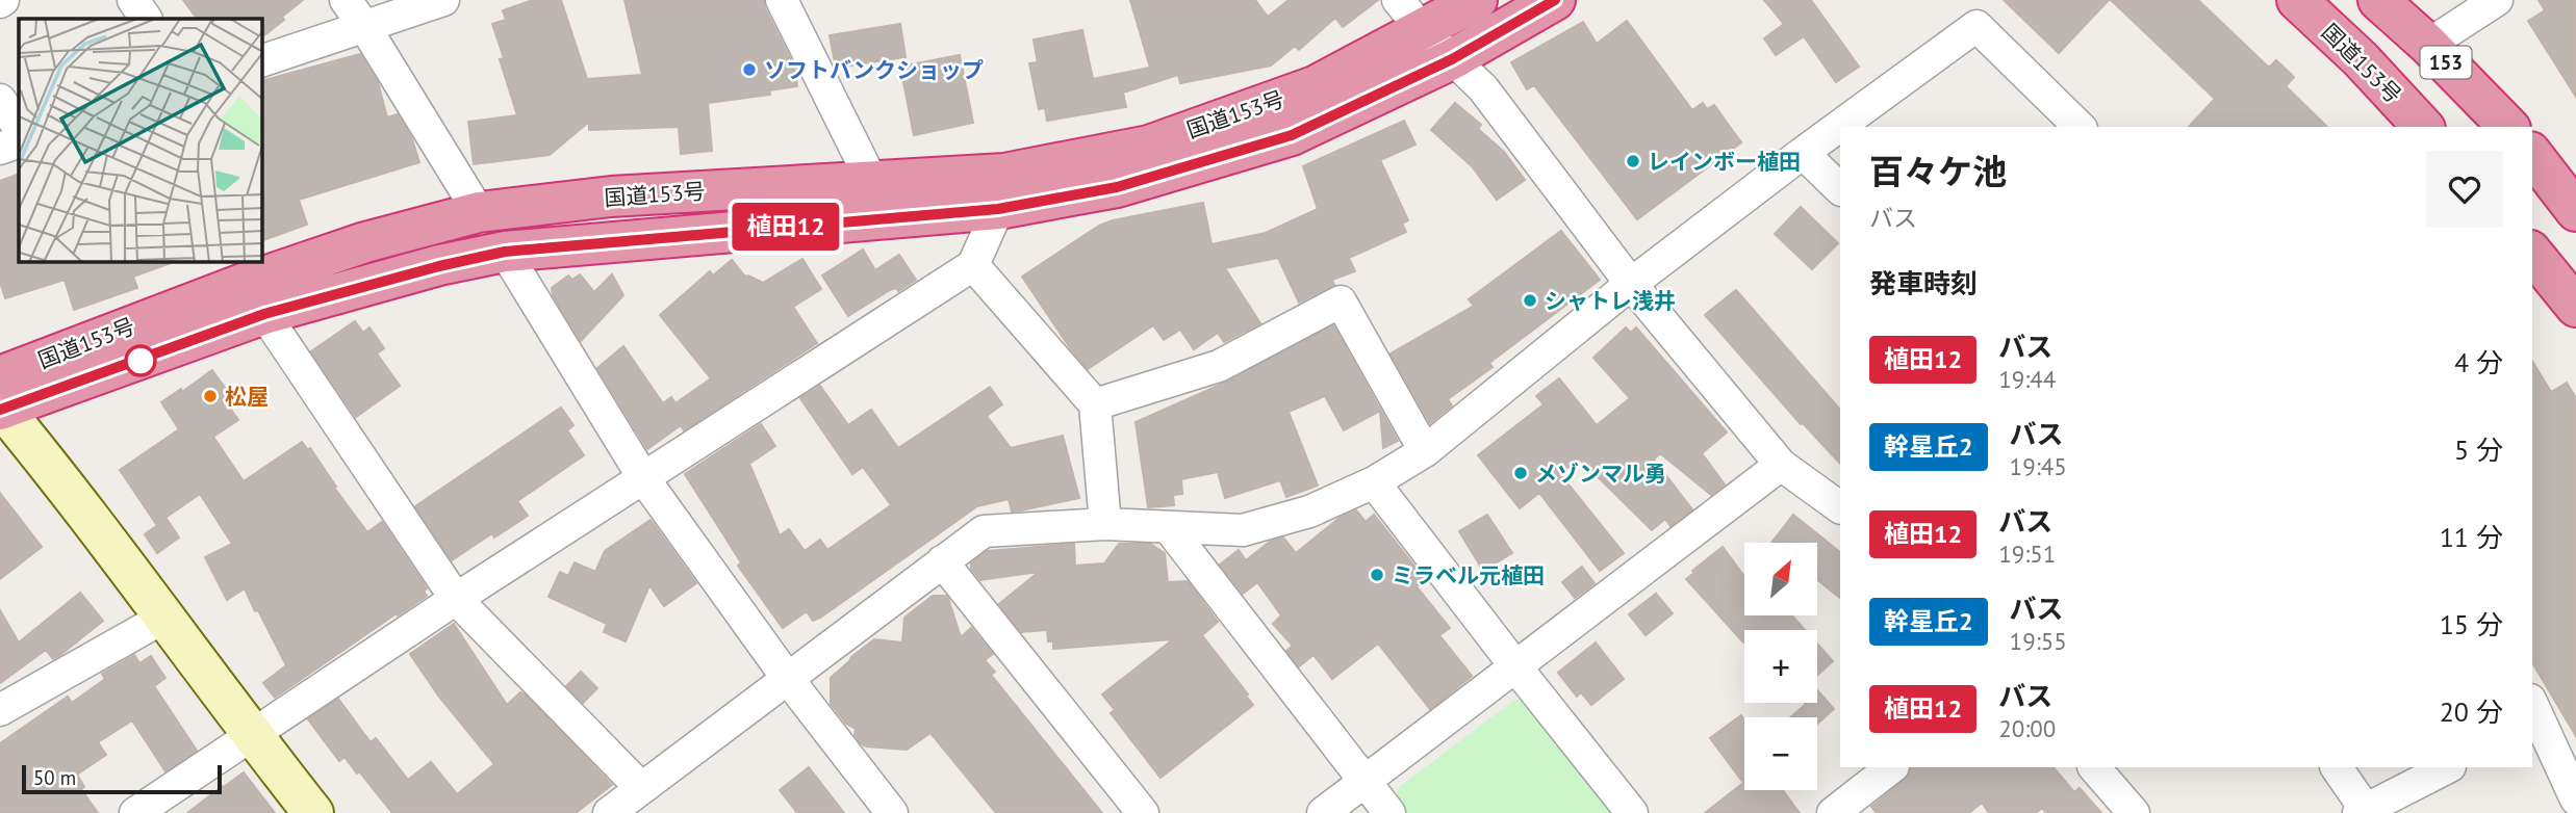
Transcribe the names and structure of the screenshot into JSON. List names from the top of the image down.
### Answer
{
  "streets": {
    "highway": ["153", "国道153号"]
  },
  "places": [
    "ソフトバンクショップ",
    "レインボー植田",
    "シャトレ浅井",
    "松屋",
    "メゾンマル勇",
    "ミラベル元植田"
  ],
  "lines": ["bus line 植田12"],
  "scale_bar": "50 m",
  "north": "top right",
  "page": {
    "on_map": "植田12",
    "heading": [
      ["百々ケ池", "バス"],
      "発車時刻"
    ],
    "list": [
      {
        "mark": "植田12",
        "name": "バス",
        "note": "19:44",
        "value": "4 分"
      },
      {
        "mark": "幹星丘2",
        "name": "バス",
        "note": "19:45",
        "value": "5 分"
      },
      {
        "mark": "植田12",
        "name": "バス",
        "note": "19:51",
        "value": "11 分"
      },
      {
        "mark": "幹星丘2",
        "name": "バス",
        "note": "19:55",
        "value": "15 分"
      },
      {
        "mark": "植田12",
        "name": "バス",
        "note": "20:00",
        "value": "20 分"
      }
    ],
    "map_buttons": ["+", "−"],
    "scale": "50 m"
  }
}
